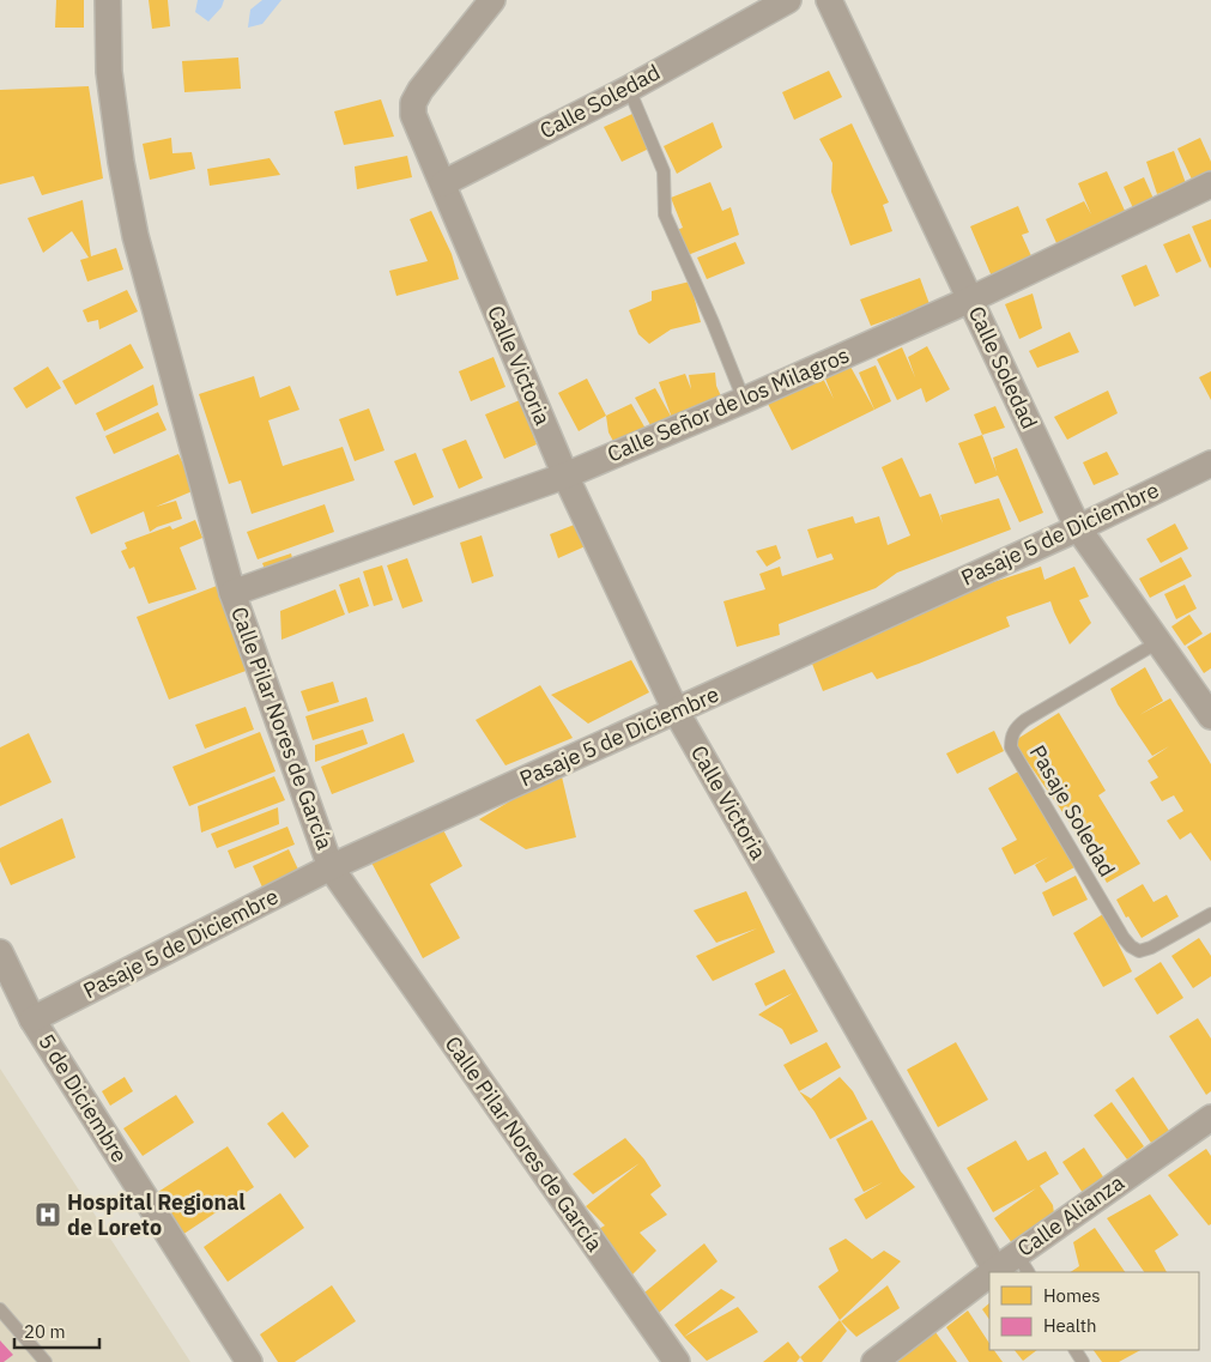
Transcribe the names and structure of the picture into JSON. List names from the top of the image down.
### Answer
{
  "streets": {
    "street": [
      "Calle Soledad",
      "Calle Victoria",
      "Calle Señor de los Milagros",
      "Pasaje 5 de Diciembre",
      "Calle Pilar Nores de García",
      "5 de Diciembre",
      "Calle Alianza"
    ],
    "lane": ["Pasaje Soledad"]
  },
  "crossings": [
    ["Calle Soledad", "Calle Victoria"],
    ["Calle Soledad", "Calle Señor de los Milagros"],
    ["Calle Soledad", "Pasaje 5 de Diciembre"],
    ["Calle Soledad", "Pasaje Soledad"],
    ["Calle Victoria", "Calle Señor de los Milagros"],
    ["Calle Victoria", "Pasaje 5 de Diciembre"],
    ["Calle Victoria", "Calle Alianza"],
    ["Calle Señor de los Milagros", "Calle Pilar Nores de García"],
    ["Pasaje 5 de Diciembre", "Calle Pilar Nores de García"],
    ["Pasaje 5 de Diciembre", "5 de Diciembre"]
  ],
  "places": {
    "hospital": ["Hospital Regional de Loreto"]
  },
  "legend": ["Homes", "Health"],
  "scale_bar": "20 m"
}
